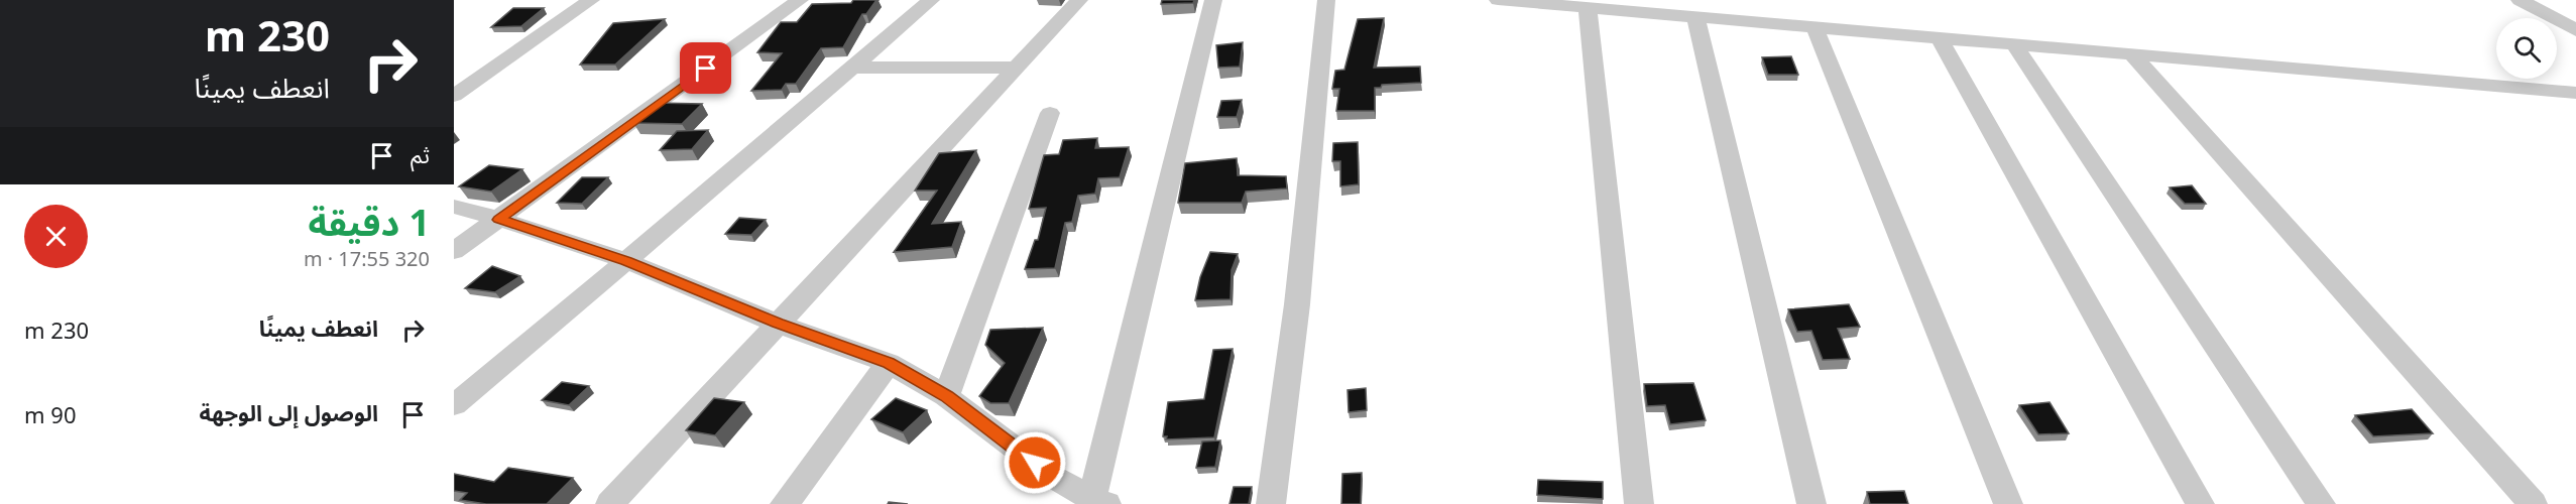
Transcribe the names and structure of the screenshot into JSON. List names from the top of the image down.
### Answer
{
  "page": {
    "turn": ["230 m", "انعطف يمينًا"],
    "then": "ثم",
    "heading": ["1 دقيقة", "320 m · 17:55"],
    "list": [
      {
        "name": "انعطف يمينًا",
        "value": "230 m"
      },
      {
        "name": "الوصول إلى الوجهة",
        "value": "90 m"
      }
    ]
  }
}
